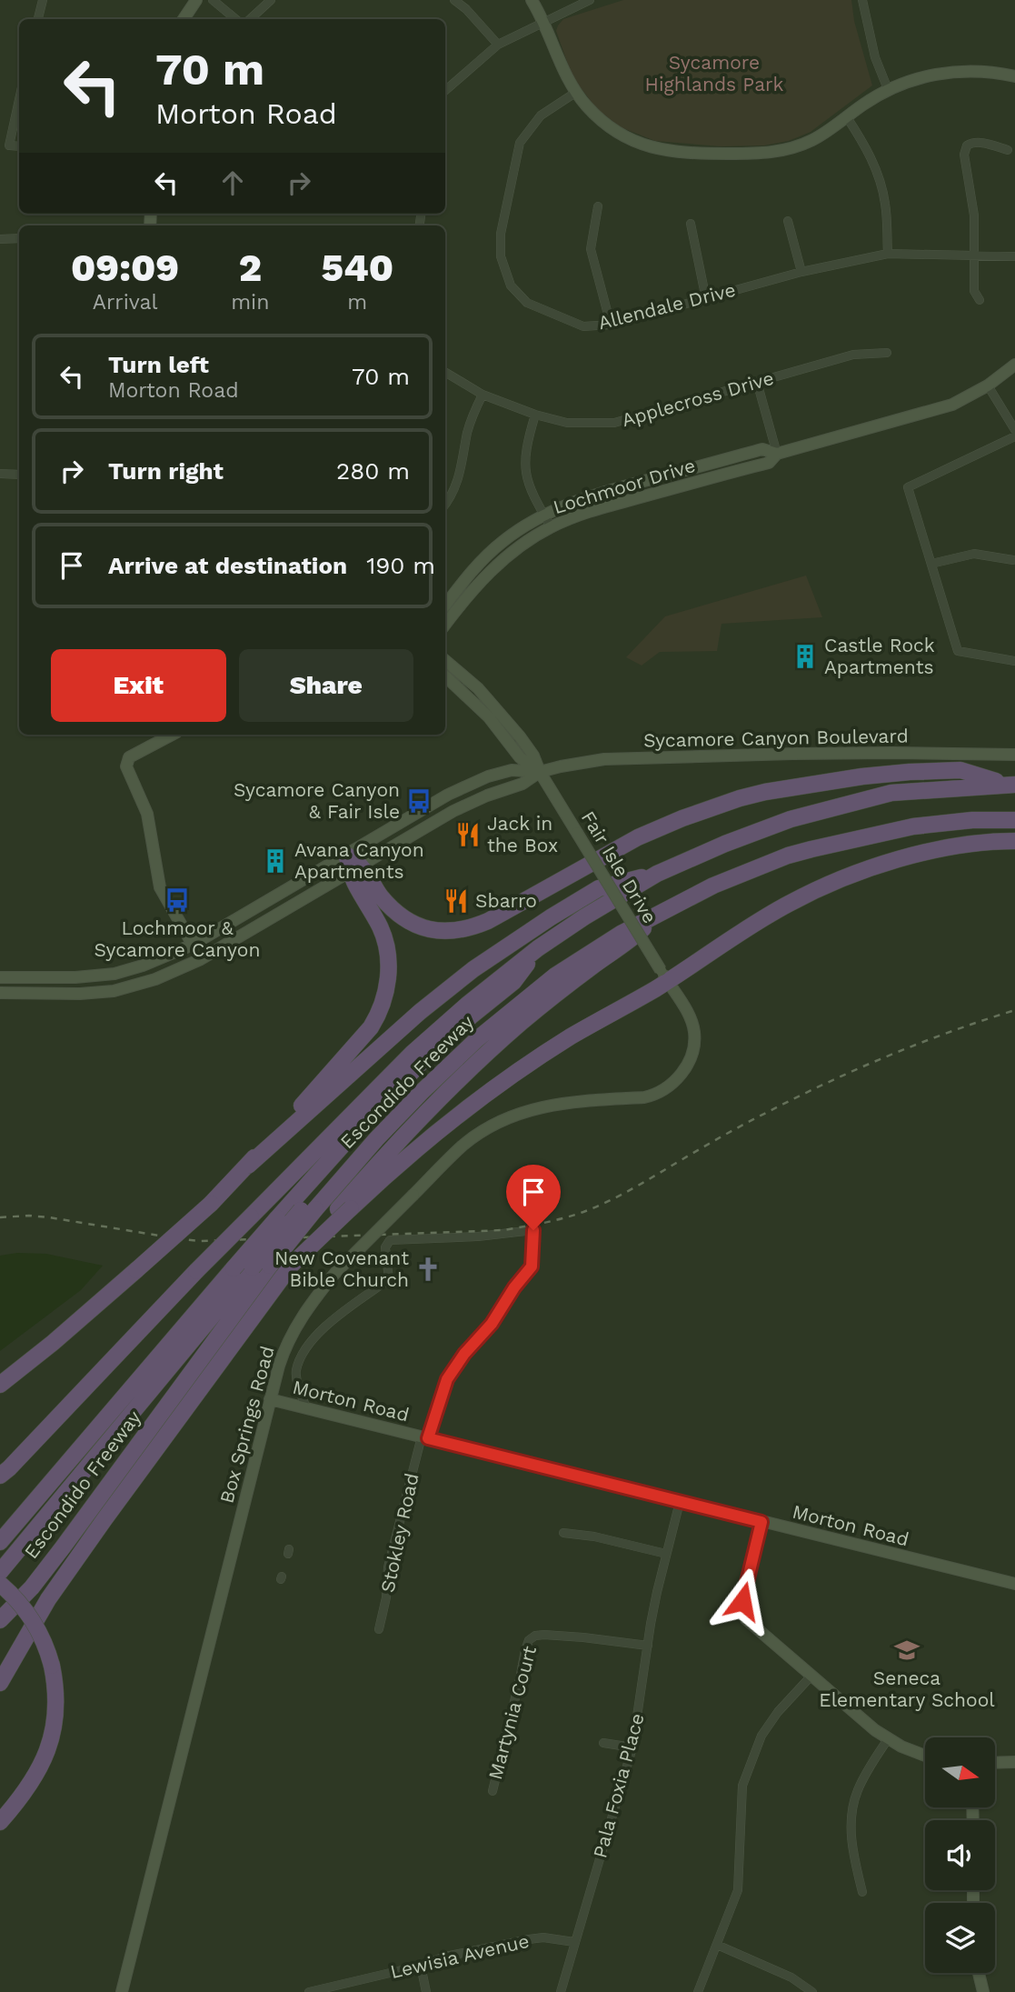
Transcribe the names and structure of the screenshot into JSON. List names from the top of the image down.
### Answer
{
  "streets": {
    "highway": ["Escondido Freeway"],
    "street": [
      "Allendale Drive",
      "Applecross Drive",
      "Lochmoor Drive",
      "Sycamore Canyon Boulevard",
      "Fair Isle Drive",
      "Morton Road",
      "Box Springs Road",
      "Stokley Road",
      "Martynia Court",
      "Pala Foxia Place",
      "Lewisia Avenue"
    ]
  },
  "crossings": [
    ["Sycamore Canyon Boulevard", "Fair Isle Drive"],
    ["Fair Isle Drive", "Box Springs Road"],
    ["Morton Road", "Box Springs Road"],
    ["Morton Road", "Stokley Road"],
    ["Morton Road", "Pala Foxia Place"],
    ["Martynia Court", "Pala Foxia Place"],
    ["Pala Foxia Place", "Lewisia Avenue"]
  ],
  "parks": ["Sycamore Highlands Park"],
  "places": {
    "building": ["Castle Rock Apartments", "Avana Canyon Apartments"],
    "bus stop": ["Sycamore Canyon & Fair Isle", "Lochmoor & Sycamore Canyon"],
    "restaurant": ["Jack in the Box", "Sbarro"],
    "church": ["New Covenant Bible Church"],
    "school or university": ["Seneca Elementary School"]
  },
  "north": "right",
  "page": {
    "turn": ["70 m", "Morton Road"],
    "eta": [
      "09:09",
      "Arrival",
      "2",
      "min",
      "540",
      "m"
    ],
    "list": [
      {
        "name": "Turn left",
        "note": "Morton Road",
        "value": "70 m"
      },
      {
        "name": "Turn right",
        "value": "280 m"
      },
      {
        "name": "Arrive at destination",
        "value": "190 m"
      }
    ],
    "buttons": ["Exit", "Share"]
  }
}
